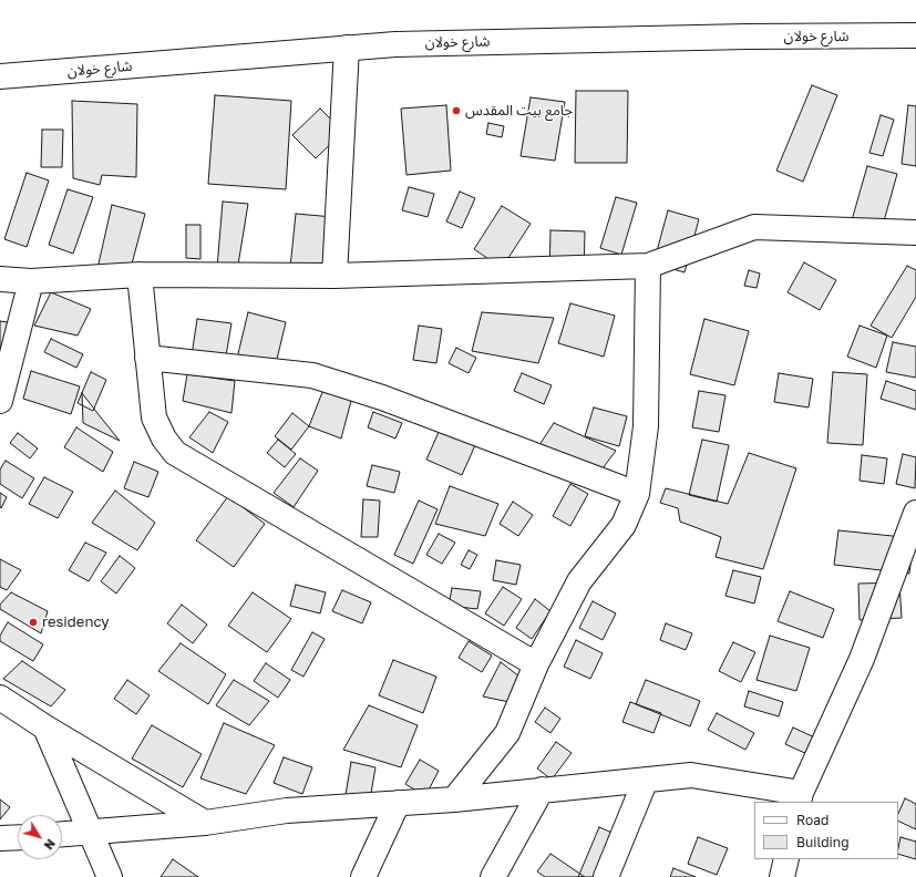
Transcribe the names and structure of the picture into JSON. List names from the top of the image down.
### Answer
{
  "streets": {
    "street": ["شارع خولان"]
  },
  "places": ["جامع بيت المقدس", "residency"],
  "legend": ["Road", "Building"],
  "north": "bottom right"
}
